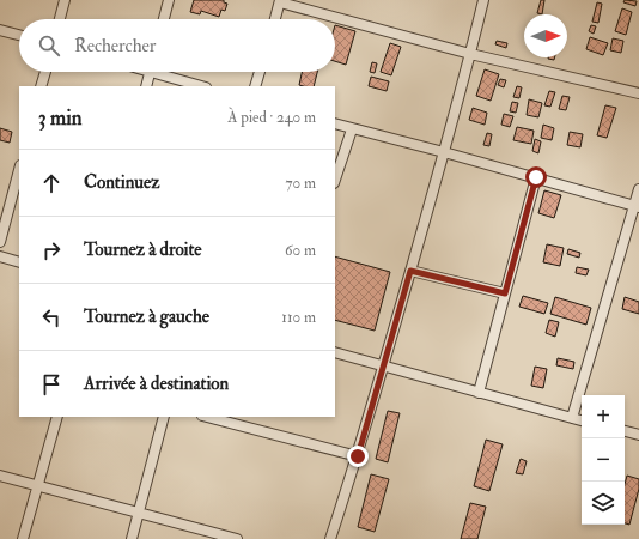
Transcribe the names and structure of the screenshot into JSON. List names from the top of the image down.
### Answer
{
  "north": "right",
  "page": {
    "search": "Rechercher",
    "heading": ["3 min", "À pied · 240 m"],
    "list": [
      ["Continuez", "70 m"],
      ["Tournez à droite", "60 m"],
      ["Tournez à gauche", "110 m"],
      "Arrivée à destination"
    ],
    "map_buttons": ["+", "−"]
  }
}
